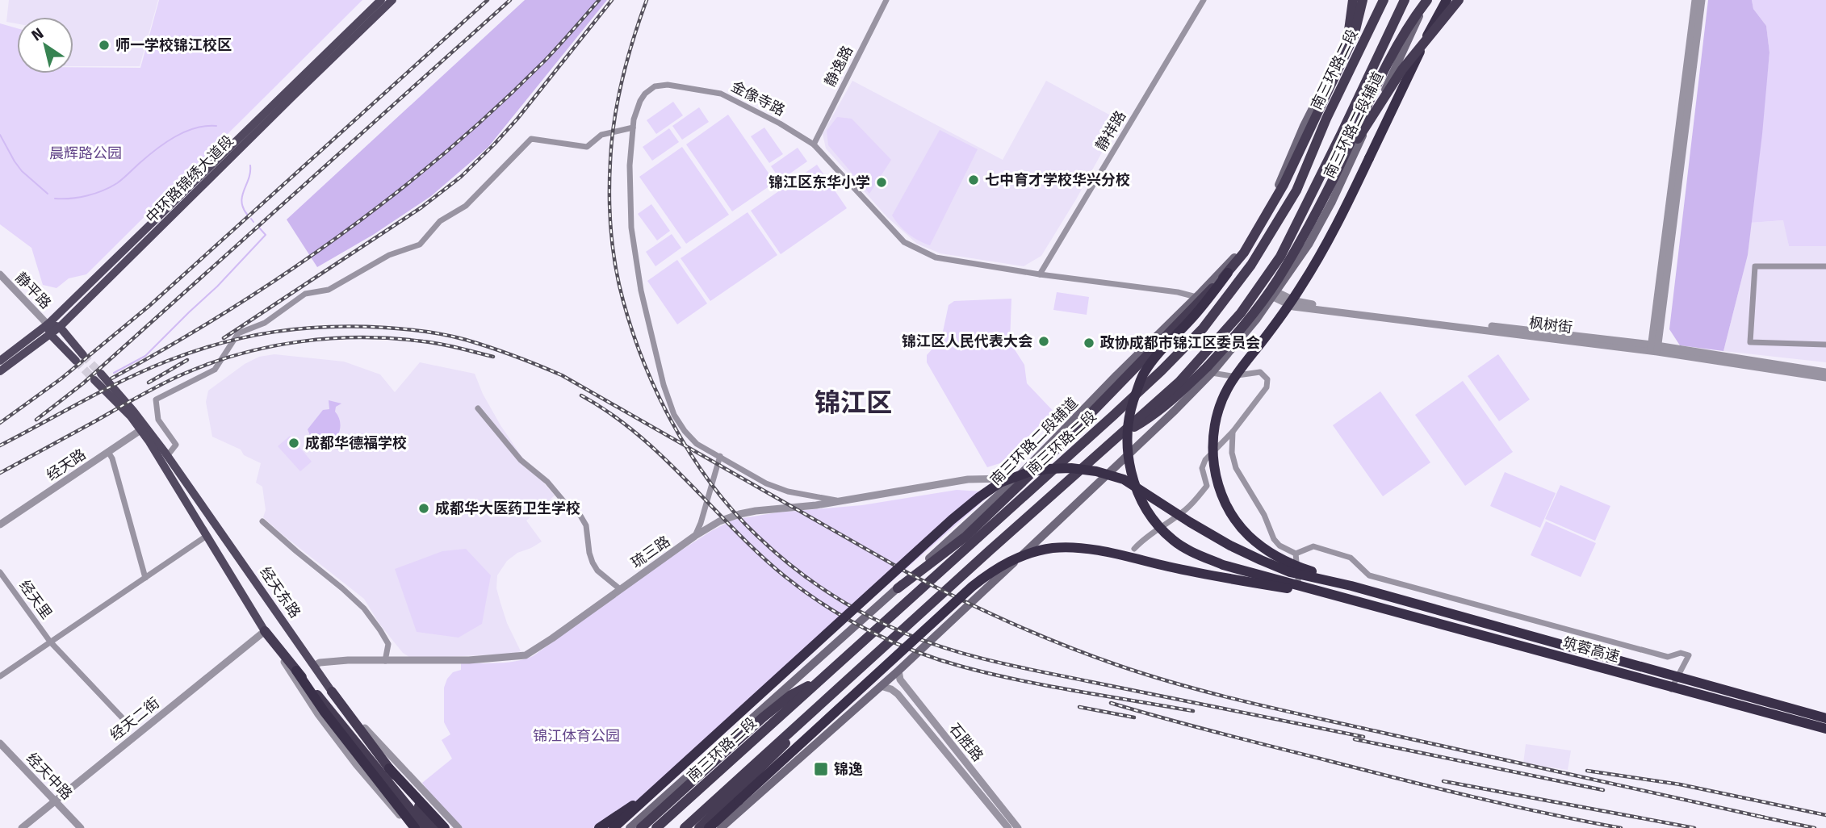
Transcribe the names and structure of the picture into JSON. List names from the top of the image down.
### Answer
{
  "streets": {
    "highway": ["南三环路二段", "经天东路", "筑蓉高速"],
    "main road": ["南三环路二段辅道", "中环路锦绣大道段"],
    "street": [
      "静逸路",
      "金像寺路",
      "静祥路",
      "静平路",
      "枫树街",
      "经天路",
      "琉三路",
      "经天里",
      "经天二街",
      "石胜路",
      "经天中路"
    ]
  },
  "crossings": [
    ["静逸路", "金像寺路"],
    ["金像寺路", "南三环路二段辅道"],
    ["金像寺路", "静祥路"],
    ["金像寺路", "琉三路"],
    ["南三环路二段辅道", "枫树街"],
    ["南三环路二段辅道", "琉三路"],
    ["南三环路二段辅道", "石胜路"],
    ["中环路锦绣大道段", "静平路"],
    ["经天路", "经天东路"],
    ["琉三路", "经天东路"],
    ["经天东路", "经天二街"],
    ["经天二街", "经天中路"]
  ],
  "districts": ["锦江区"],
  "parks": ["晨辉路公园", "锦江体育公园"],
  "places": {
    "other": [
      "师一学校锦江校区",
      "七中育才学校华兴分校",
      "锦江区东华小学",
      "锦江区人民代表大会",
      "政协成都市锦江区委员会",
      "成都华德福学校",
      "成都华大医药卫生学校"
    ],
    "transit": ["锦逸"]
  },
  "north": "top left"
}
